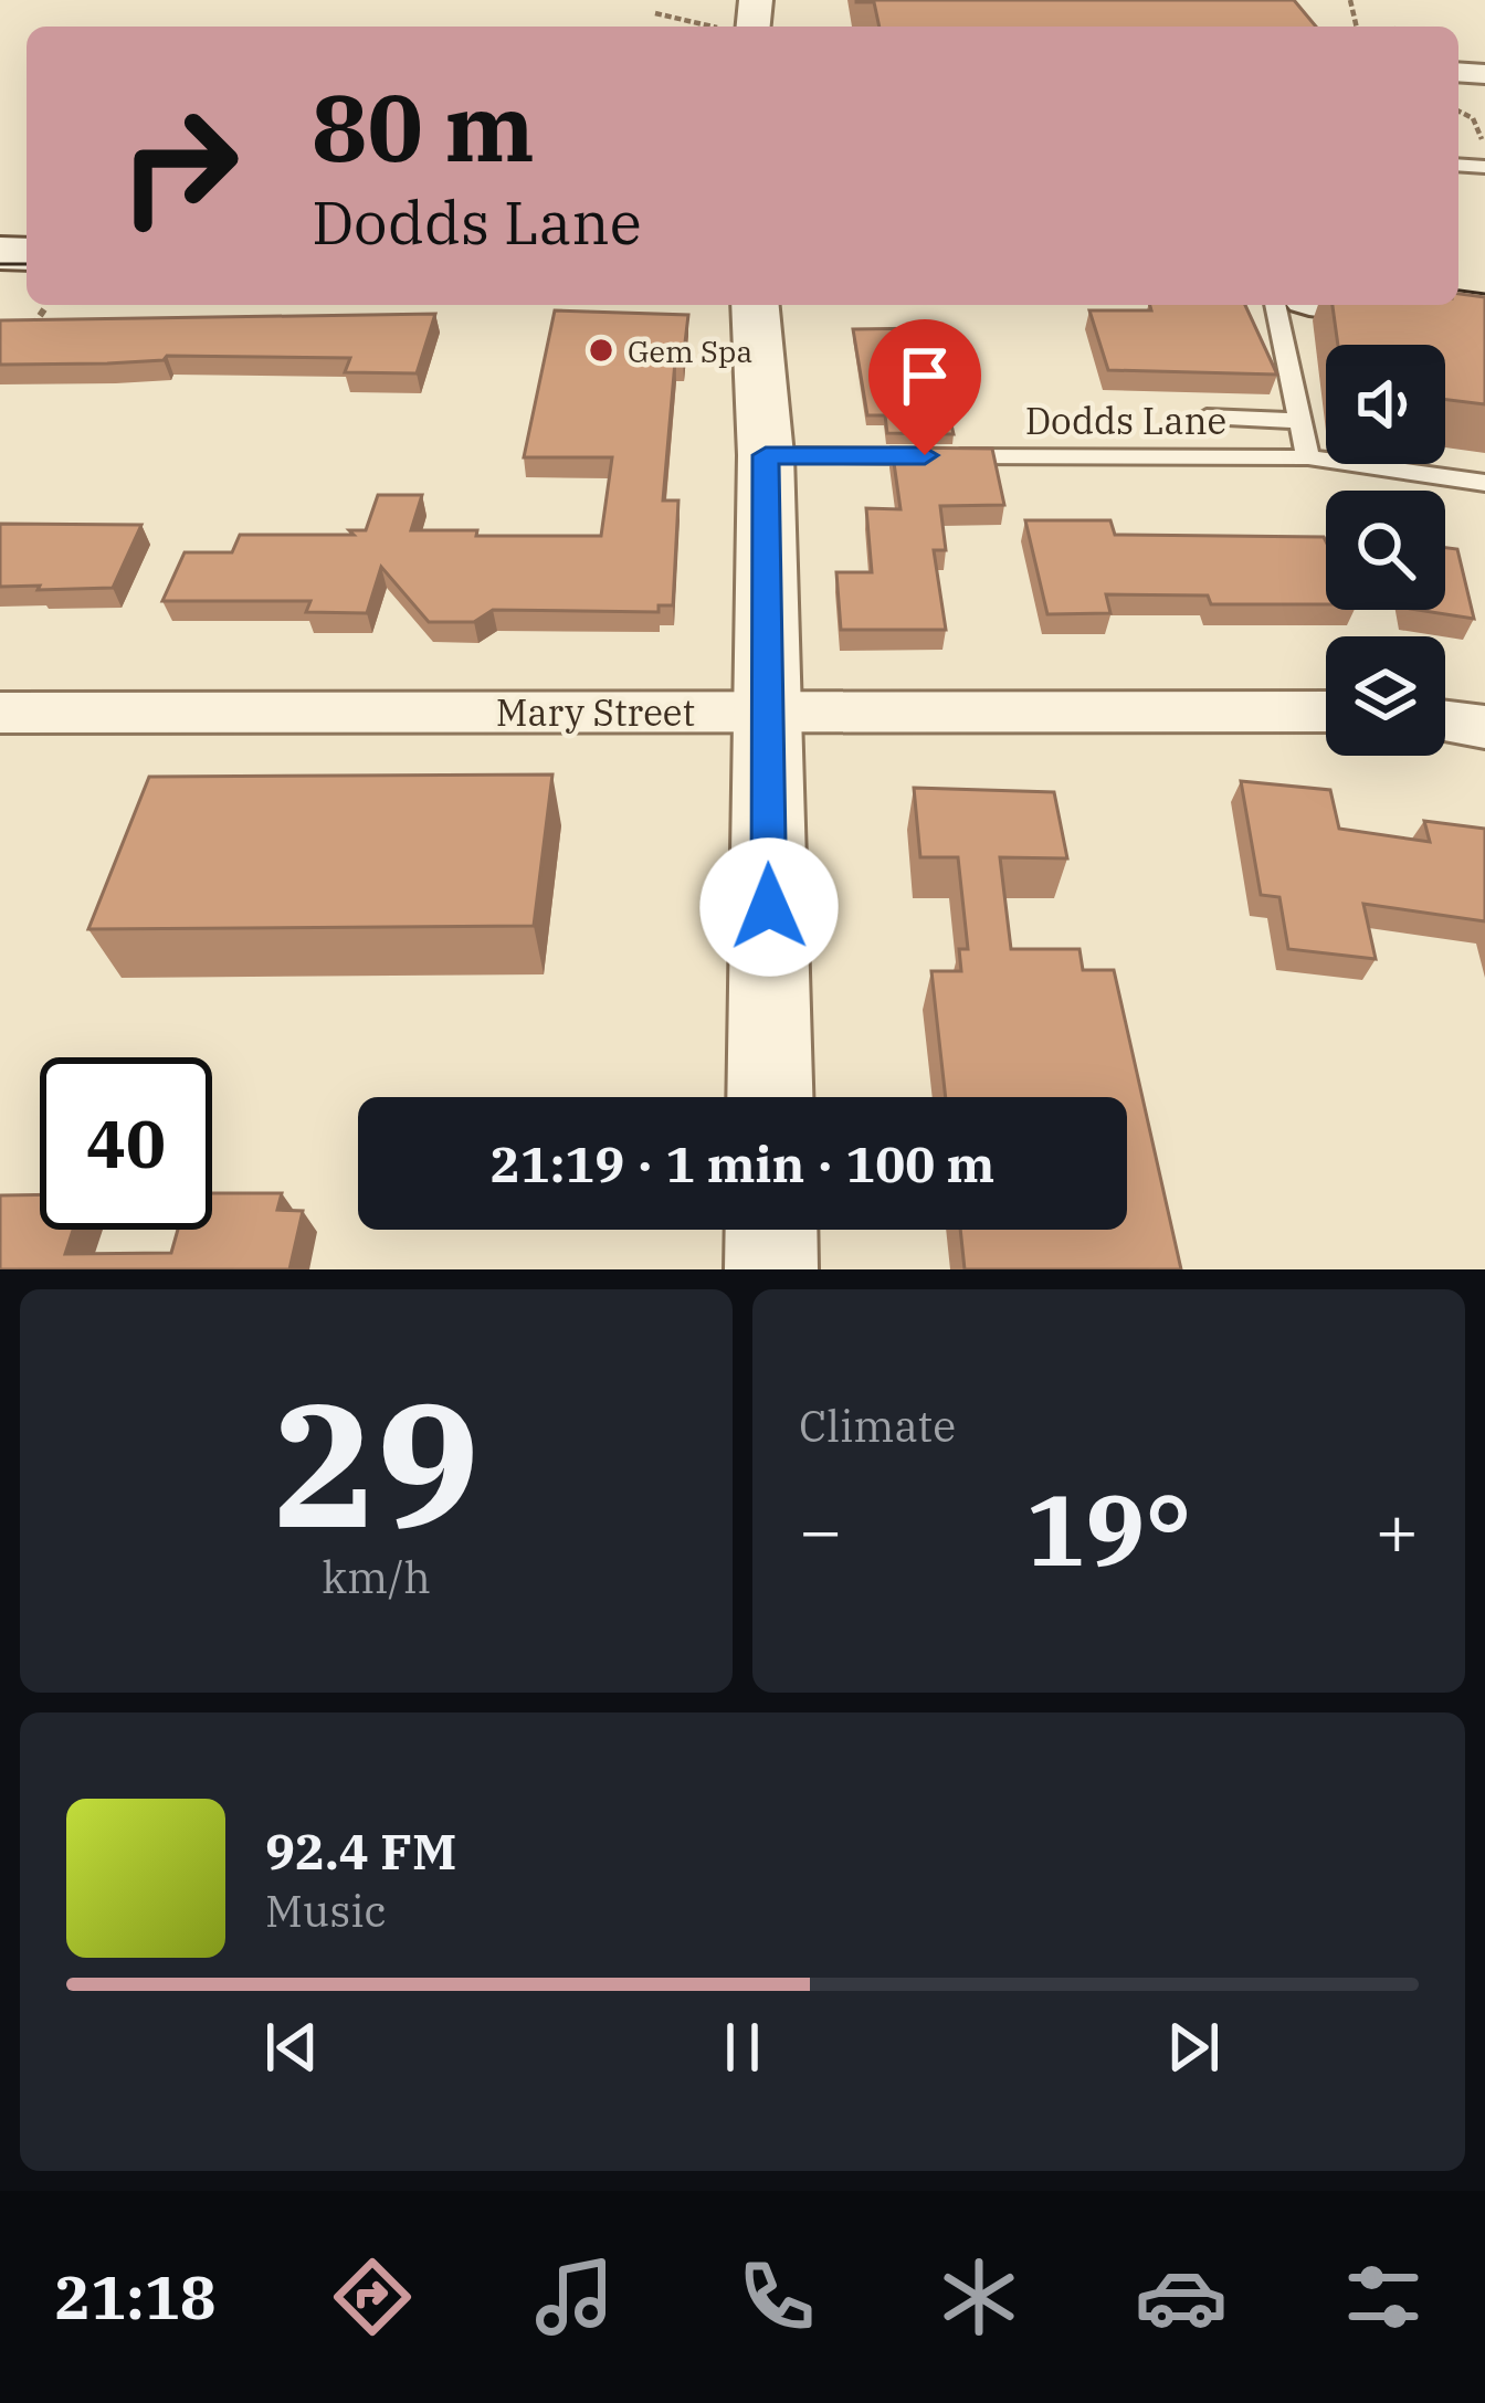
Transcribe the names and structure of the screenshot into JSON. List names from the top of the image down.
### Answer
{
  "streets": {
    "street": ["Mary Street"],
    "lane": ["Dodds Lane"]
  },
  "places": ["Gem Spa"],
  "page": {
    "turn": ["80 m", "Dodds Lane"],
    "limit": "40",
    "trip": "21:19 · 1 min · 100 m",
    "tile": [
      ["29", "km/h"],
      "Climate"
    ],
    "heat": ["−", "19°", "+"],
    "song": ["92.4 FM", "Music"],
    "tabs": "21:18"
  }
}
